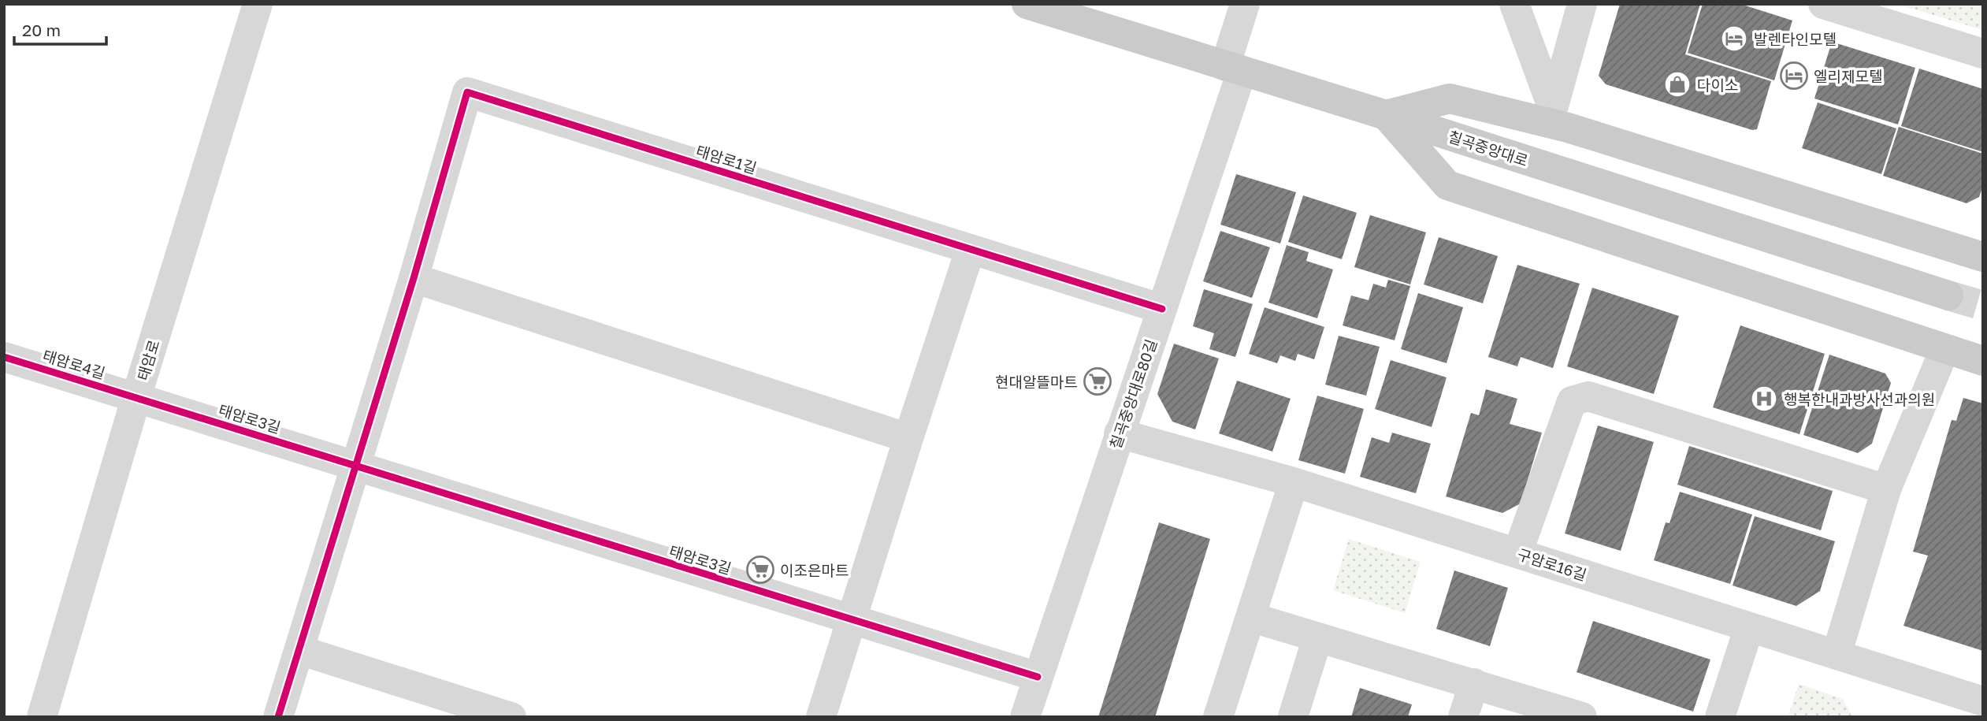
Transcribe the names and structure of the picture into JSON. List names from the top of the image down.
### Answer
{
  "streets": {
    "main road": ["칠곡중앙대로"],
    "street": [
      "태암로1길",
      "태암로",
      "태암로4길",
      "칠곡중앙대로80길",
      "태암로3길",
      "구암로16길"
    ]
  },
  "crossings": [
    ["칠곡중앙대로", "칠곡중앙대로80길"],
    ["태암로1길", "칠곡중앙대로80길"],
    ["태암로", "태암로4길"],
    ["태암로", "태암로3길"],
    ["태암로4길", "태암로3길"],
    ["칠곡중앙대로80길", "태암로3길"],
    ["칠곡중앙대로80길", "구암로16길"]
  ],
  "places": {
    "hotel": ["발렌타인모텔", "엘리제모텔"],
    "shop": ["다이소"],
    "supermarket": ["현대알뜰마트", "이조은마트"],
    "hospital": ["행복한내과방사선과의원"]
  },
  "scale_bar": "20 m"
}
